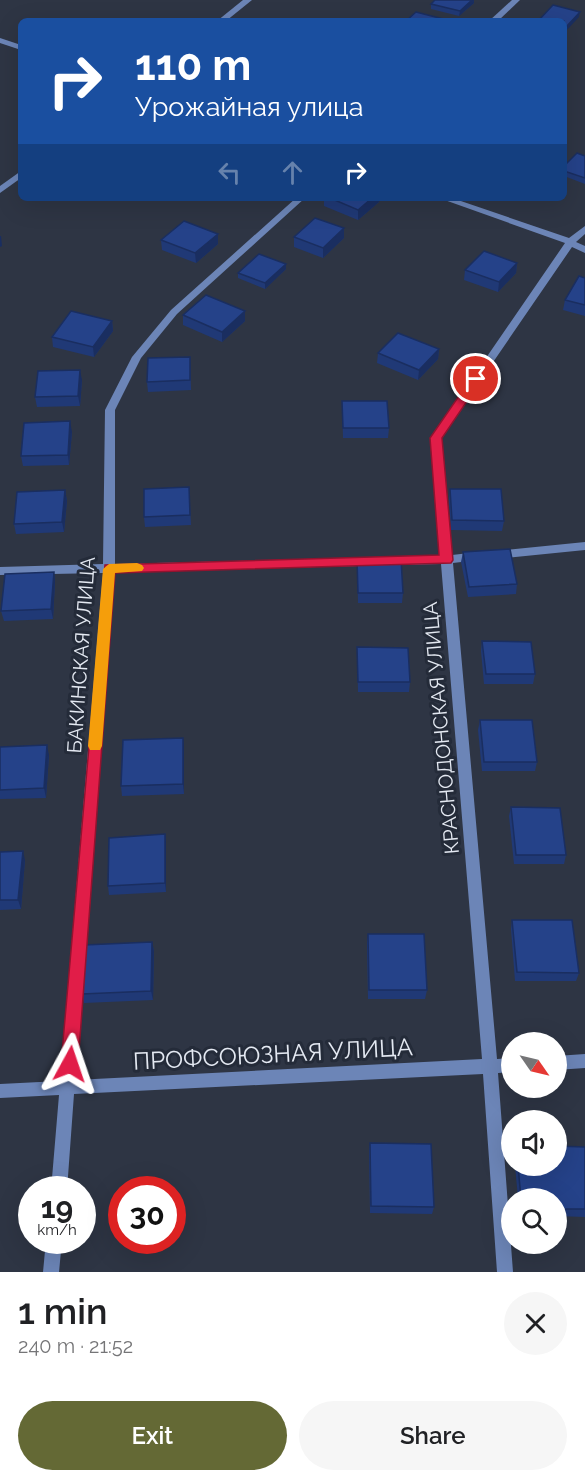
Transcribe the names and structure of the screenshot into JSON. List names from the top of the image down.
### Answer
{
  "streets": {
    "street": ["БАКИНСКАЯ УЛИЦА", "КРАСНОДОНСКАЯ УЛИЦА", "ПРОФСОЮЗНАЯ УЛИЦА"]
  },
  "crossings": [
    ["БАКИНСКАЯ УЛИЦА", "ПРОФСОЮЗНАЯ УЛИЦА"],
    ["КРАСНОДОНСКАЯ УЛИЦА", "ПРОФСОЮЗНАЯ УЛИЦА"]
  ],
  "north": "bottom right",
  "page": {
    "turn": ["110 m", "Урожайная улица"],
    "speed": "19 km/h",
    "limit": "30",
    "heading": ["1 min", "240 m · 21:52"],
    "buttons": ["Exit", "Share"]
  }
}
